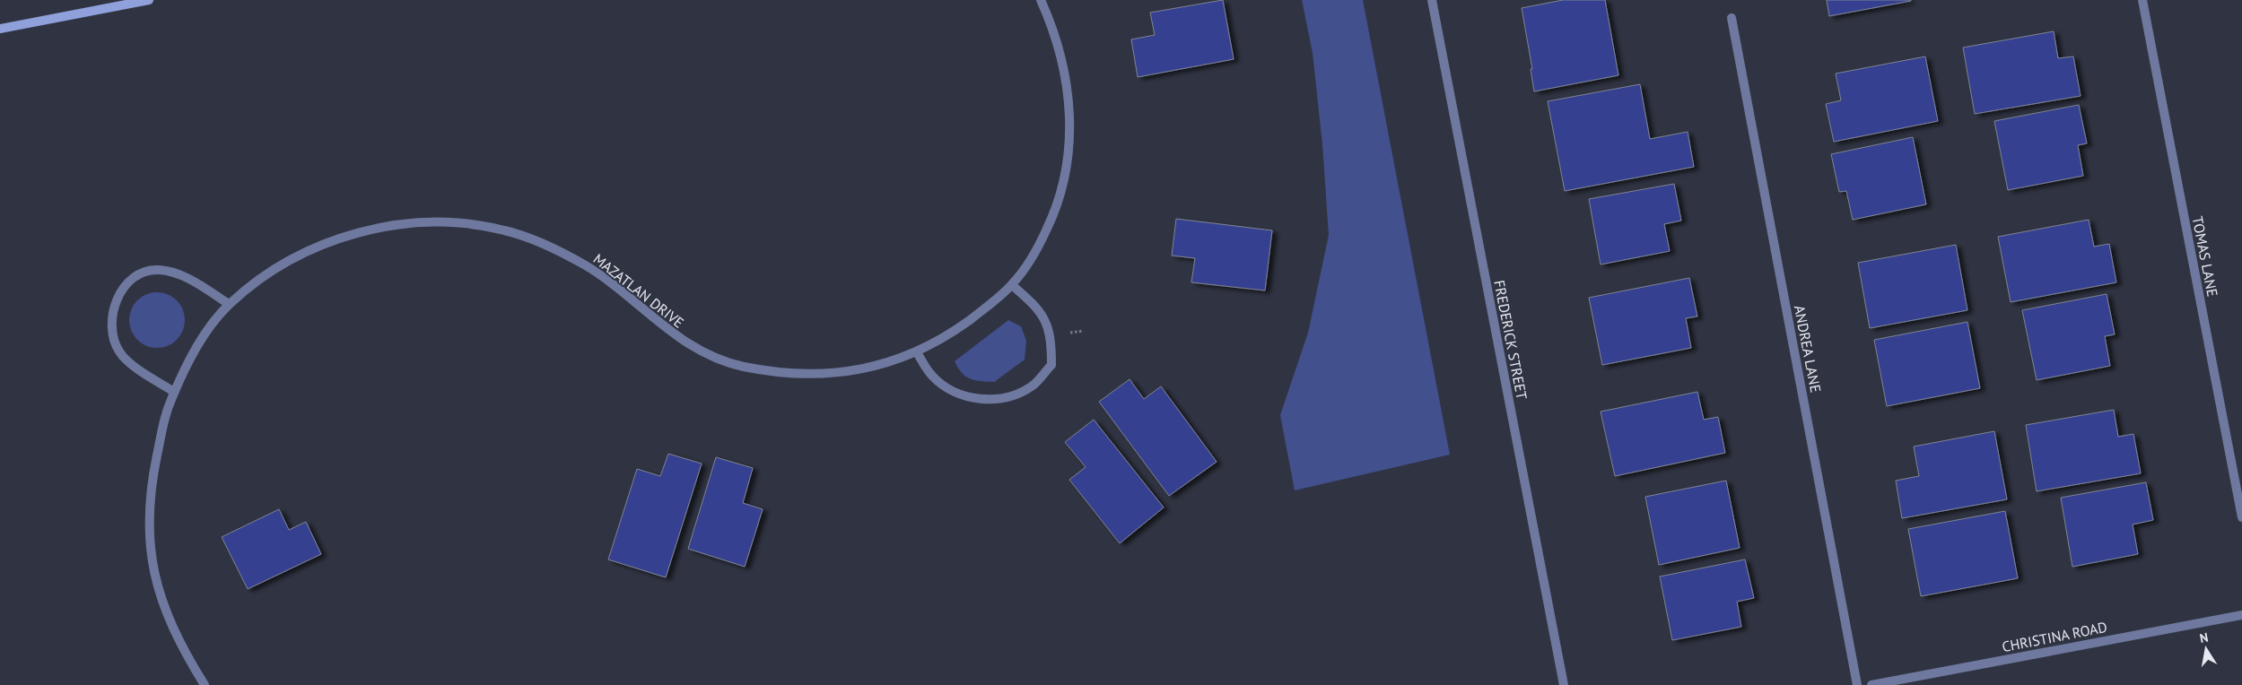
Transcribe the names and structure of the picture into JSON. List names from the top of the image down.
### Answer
{
  "streets": {
    "street": [
      "TOMAS LANE",
      "MAZATLAN DRIVE",
      "FREDERICK STREET",
      "ANDREA LANE",
      "CHRISTINA ROAD"
    ]
  },
  "north": "top"
}
